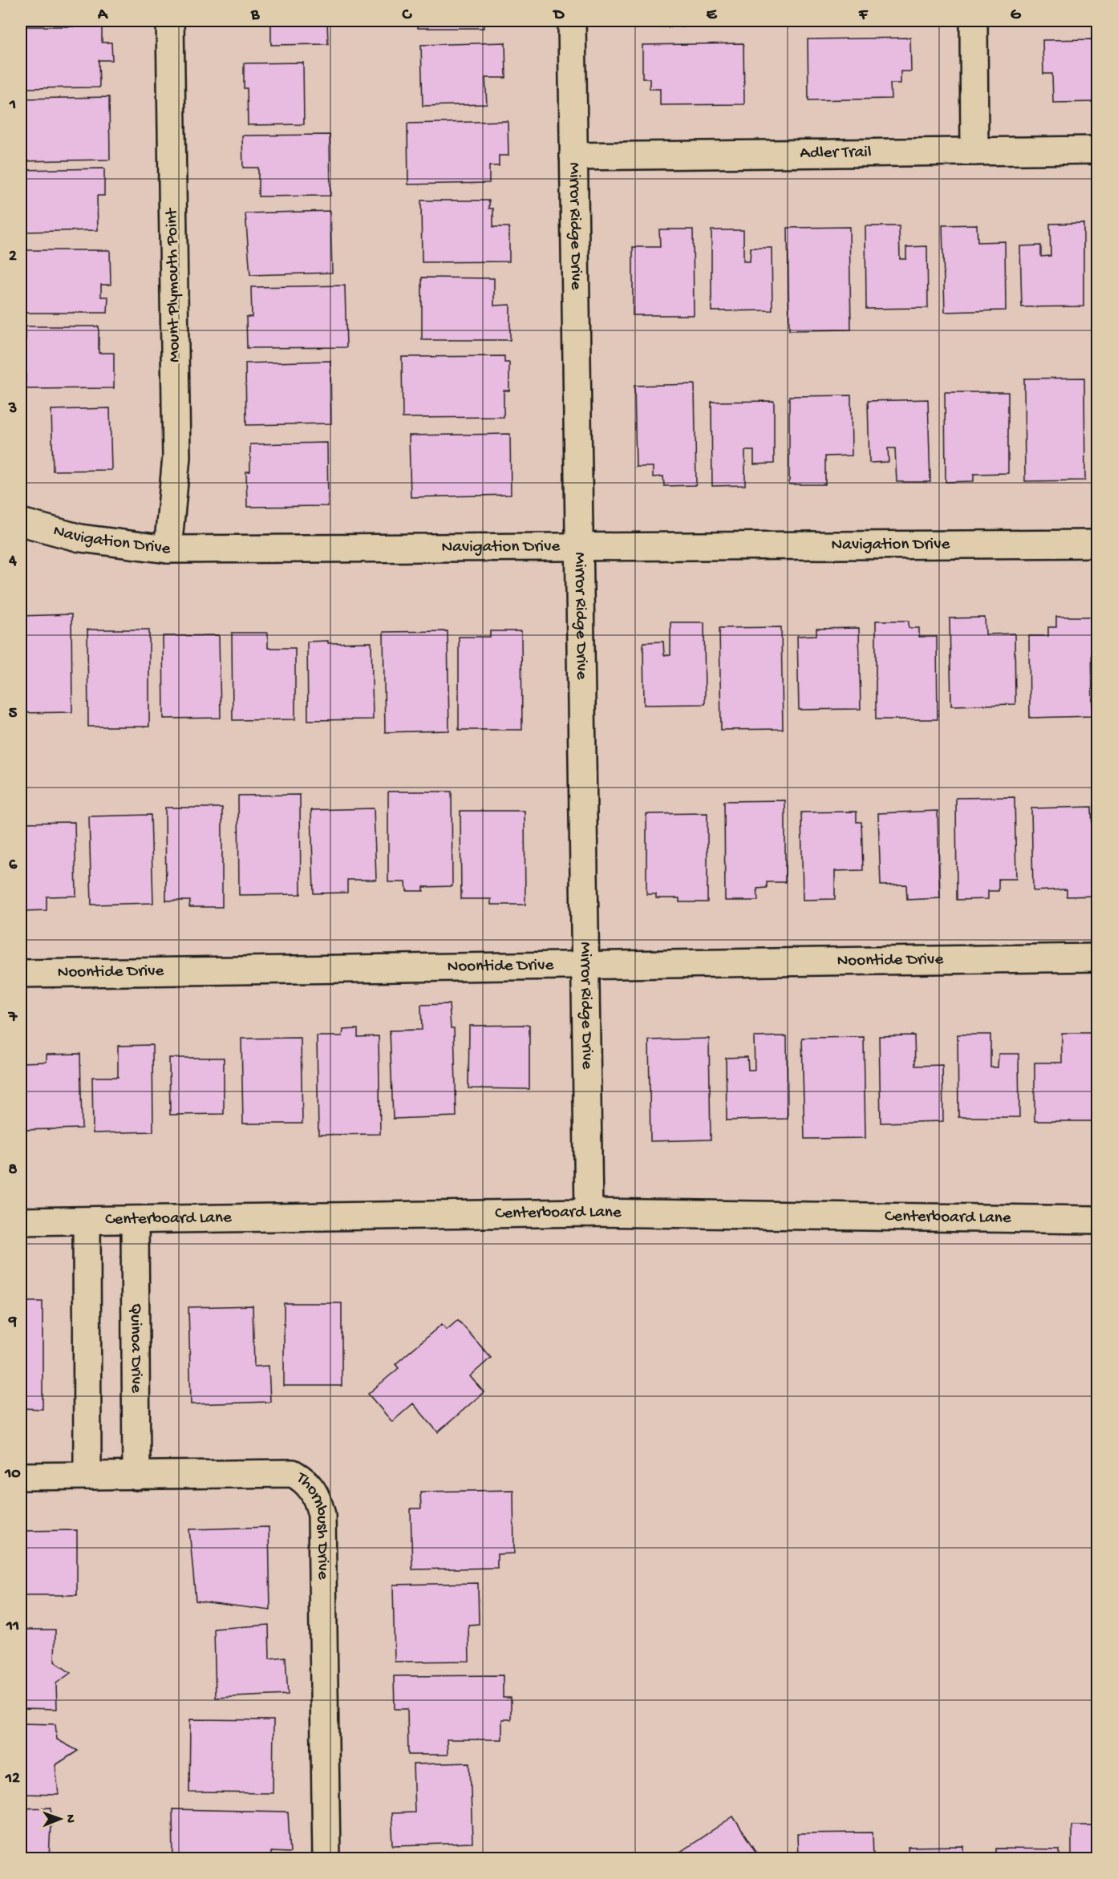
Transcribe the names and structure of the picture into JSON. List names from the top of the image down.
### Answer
{
  "streets": {
    "street": [
      "Adler Trail",
      "Mirror Ridge Drive",
      "Mount Plymouth Point",
      "Navigation Drive",
      "Noontide Drive",
      "Centerboard Lane",
      "Quinoa Drive",
      "Thornbush Drive"
    ]
  },
  "crossings": [
    ["Adler Trail", "Mirror Ridge Drive"],
    ["Mirror Ridge Drive", "Navigation Drive"],
    ["Mirror Ridge Drive", "Noontide Drive"],
    ["Mirror Ridge Drive", "Centerboard Lane"],
    ["Mount Plymouth Point", "Navigation Drive"],
    ["Centerboard Lane", "Quinoa Drive"],
    ["Quinoa Drive", "Thornbush Drive"]
  ],
  "north": "right",
  "grid": {
    "columns": [
      "A",
      "B",
      "C",
      "D",
      "E",
      "F",
      "G"
    ],
    "rows": [
      "1",
      "2",
      "3",
      "4",
      "5",
      "6",
      "7",
      "8",
      "9",
      "10",
      "11",
      "12"
    ]
  }
}
